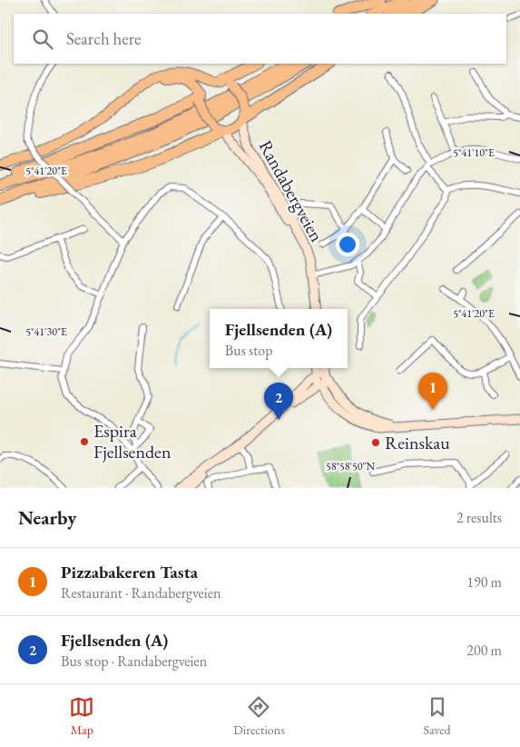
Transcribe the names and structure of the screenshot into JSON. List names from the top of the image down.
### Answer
{
  "streets": {
    "main road": ["Randabergveien"]
  },
  "places": ["Espira Fjellsenden", "Reinskau"],
  "page": {
    "search": "Search here",
    "popup": ["Fjellsenden (A)", "Bus stop"],
    "pins": ["1", "2"],
    "heading": ["Nearby", "2 results"],
    "list": [
      {
        "mark": "1",
        "name": "Pizzabakeren Tasta",
        "note": "Restaurant · Randabergveien",
        "value": "190 m"
      },
      {
        "mark": "2",
        "name": "Fjellsenden (A)",
        "note": "Bus stop · Randabergveien",
        "value": "200 m"
      }
    ],
    "nav": ["Map", "Directions", "Saved"]
  },
  "coordinates": [
    "5°41'10\"E",
    "5°41'20\"E",
    "5°41'30\"E",
    "58°58'50\"N"
  ]
}
